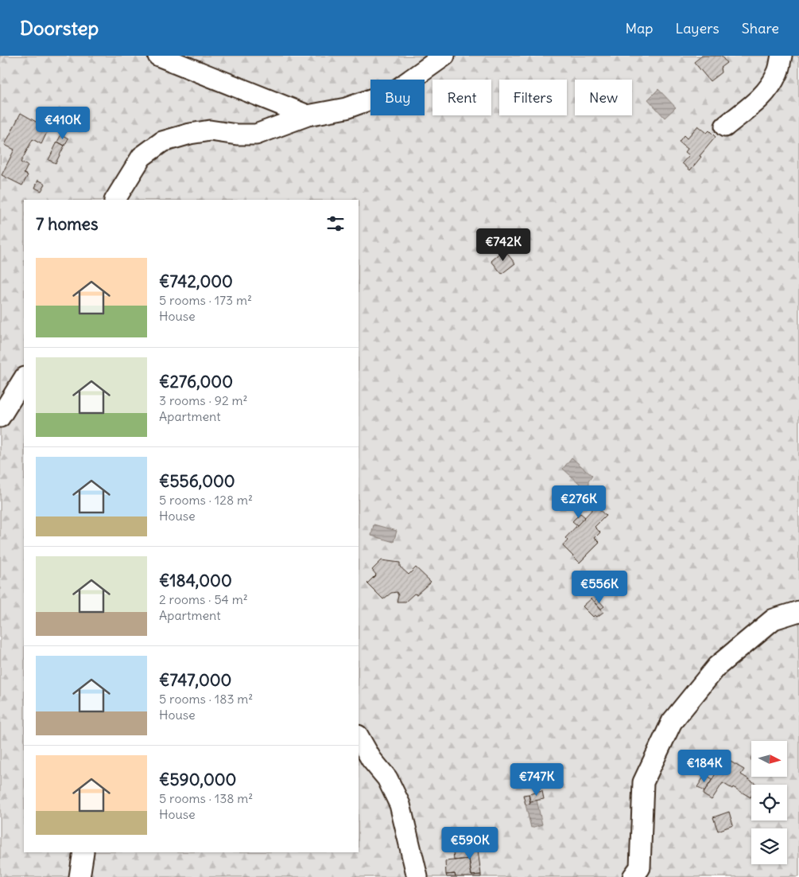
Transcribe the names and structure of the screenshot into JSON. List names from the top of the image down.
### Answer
{
  "north": "right",
  "page": {
    "header": "Doorstep",
    "nav": ["Map", "Layers", "Share"],
    "chip": [
      "Buy",
      "Rent",
      "Filters",
      "New"
    ],
    "price": [
      "€410K",
      "€742K",
      "€276K",
      "€556K",
      "€184K",
      "€747K",
      "€590K"
    ],
    "heading": "7 homes",
    "list": [
      {
        "name": "€742,000",
        "note": "5 rooms · 173 m² · House"
      },
      {
        "name": "€276,000",
        "note": "3 rooms · 92 m² · Apartment"
      },
      {
        "name": "€556,000",
        "note": "5 rooms · 128 m² · House"
      },
      {
        "name": "€184,000",
        "note": "2 rooms · 54 m² · Apartment"
      },
      {
        "name": "€747,000",
        "note": "5 rooms · 183 m² · House"
      },
      {
        "name": "€590,000",
        "note": "5 rooms · 138 m² · House"
      }
    ]
  }
}
